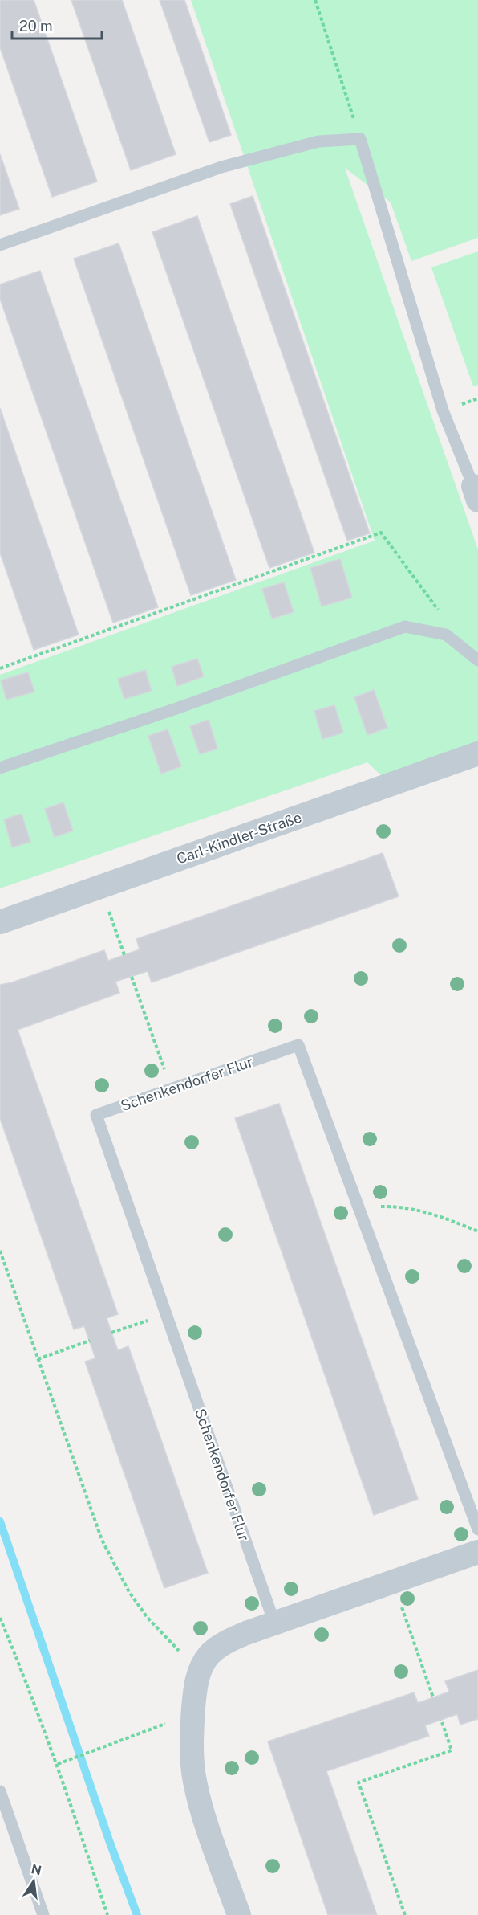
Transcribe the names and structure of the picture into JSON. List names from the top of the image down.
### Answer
{
  "streets": {
    "street": ["Carl-Kindler-Straße"],
    "lane": ["Schenkendorfer Flur"]
  },
  "scale_bar": "20 m",
  "north": "top"
}
